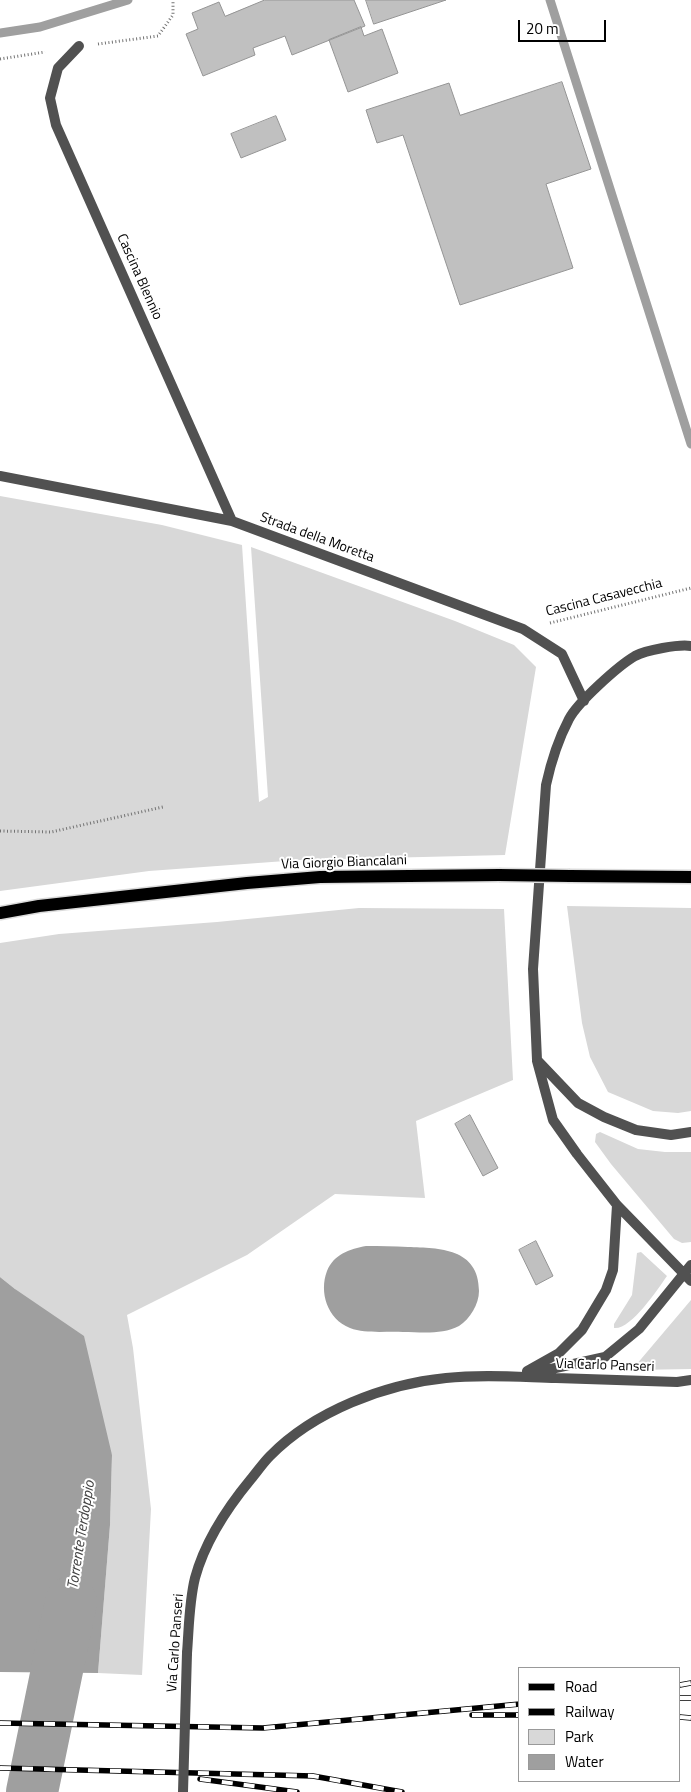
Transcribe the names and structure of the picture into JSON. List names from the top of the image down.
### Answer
{
  "streets": {
    "main road": ["Via Giorgio Biancalani"],
    "street": ["Cascina Blennio", "Strada della Moretta", "Via Carlo Panseri"],
    "path": ["Cascina Casavecchia"]
  },
  "crossings": [
    ["Cascina Blennio", "Strada della Moretta"],
    ["Strada della Moretta", "Cascina Casavecchia"]
  ],
  "water": ["Torrente Terdoppio"],
  "legend": [
    "Road",
    "Railway",
    "Park",
    "Water"
  ],
  "scale_bar": "20 m"
}
